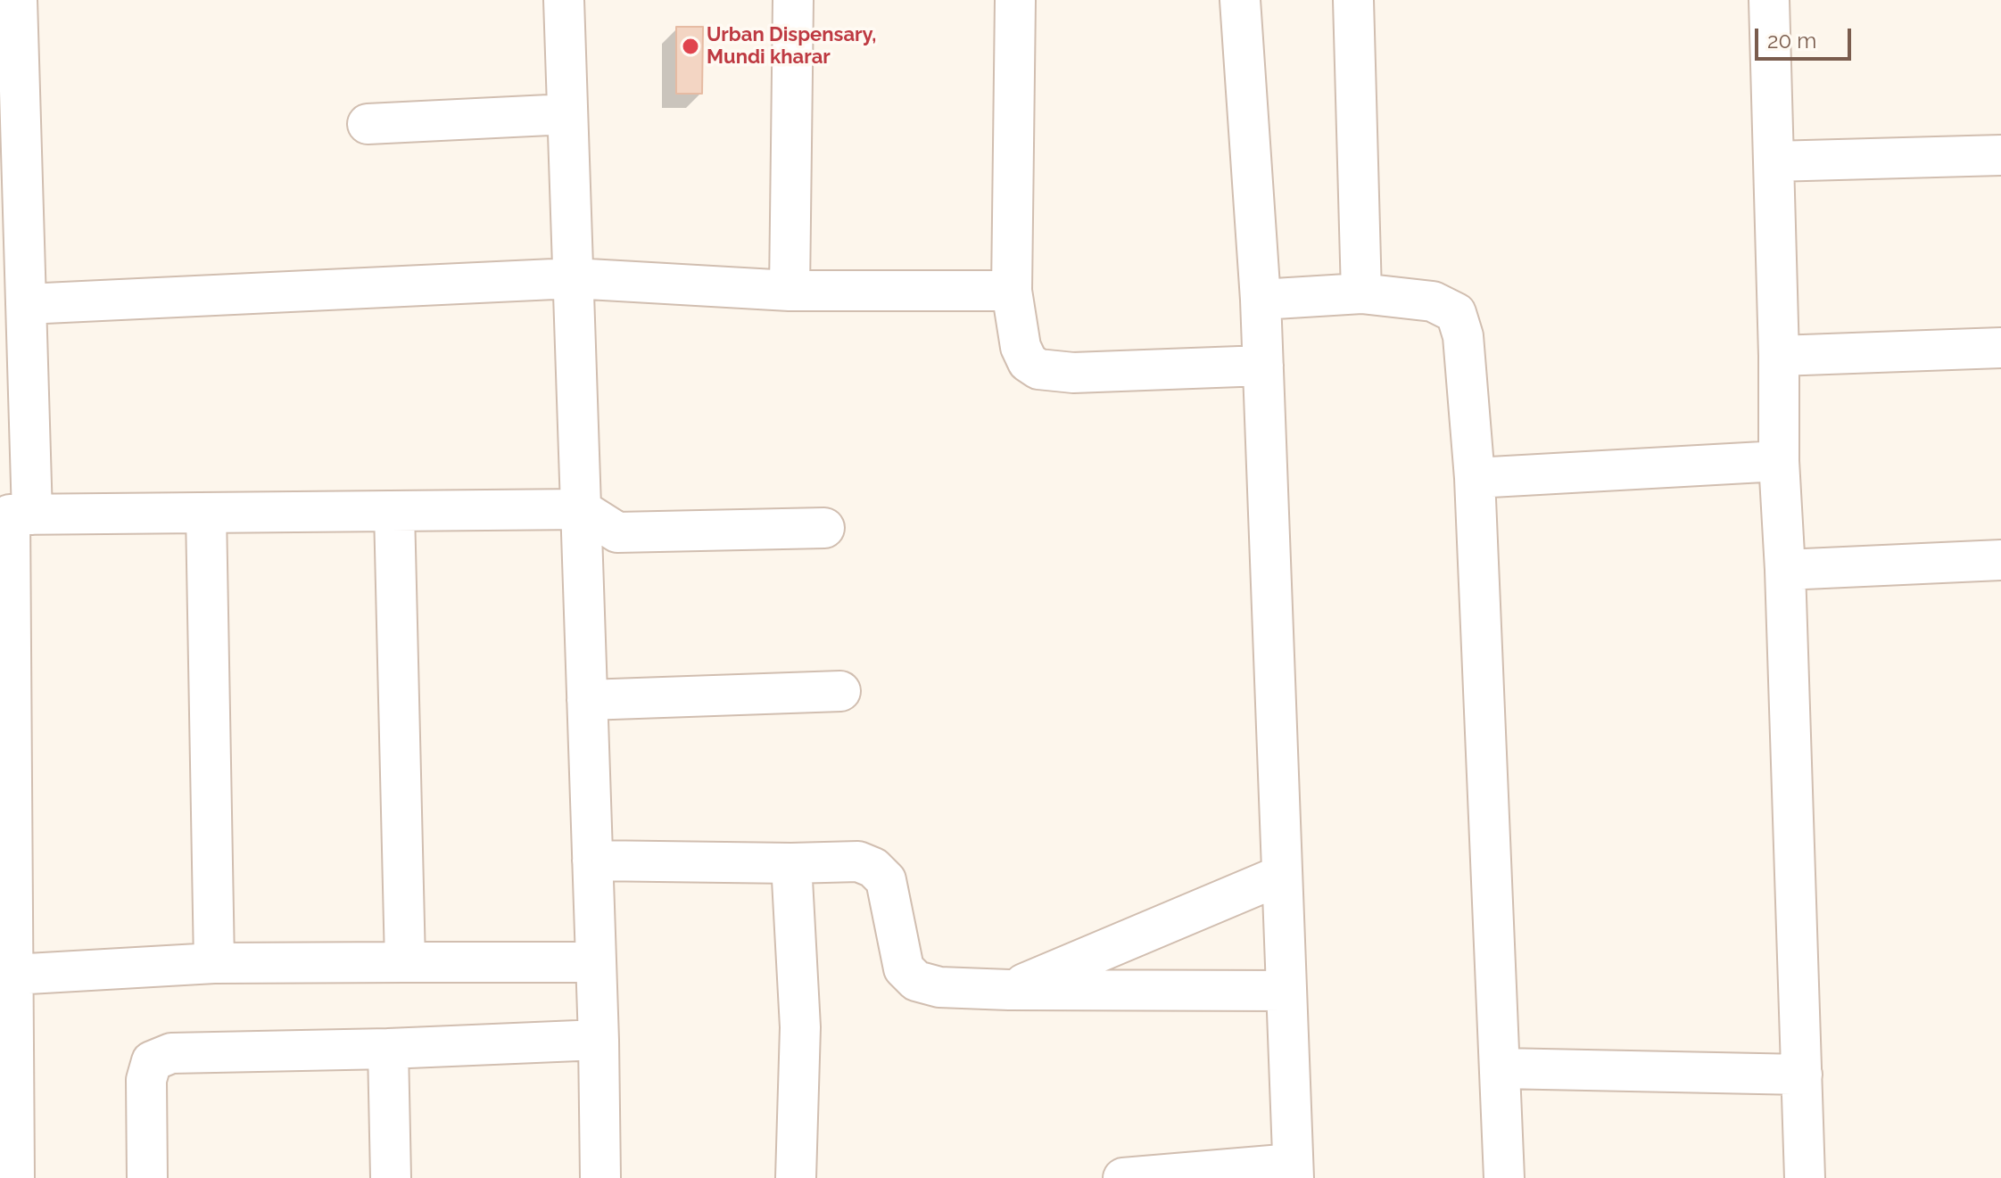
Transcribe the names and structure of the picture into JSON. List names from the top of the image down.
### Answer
{
  "places": ["Urban Dispensary, Mundi kharar"],
  "scale_bar": "20 m"
}
